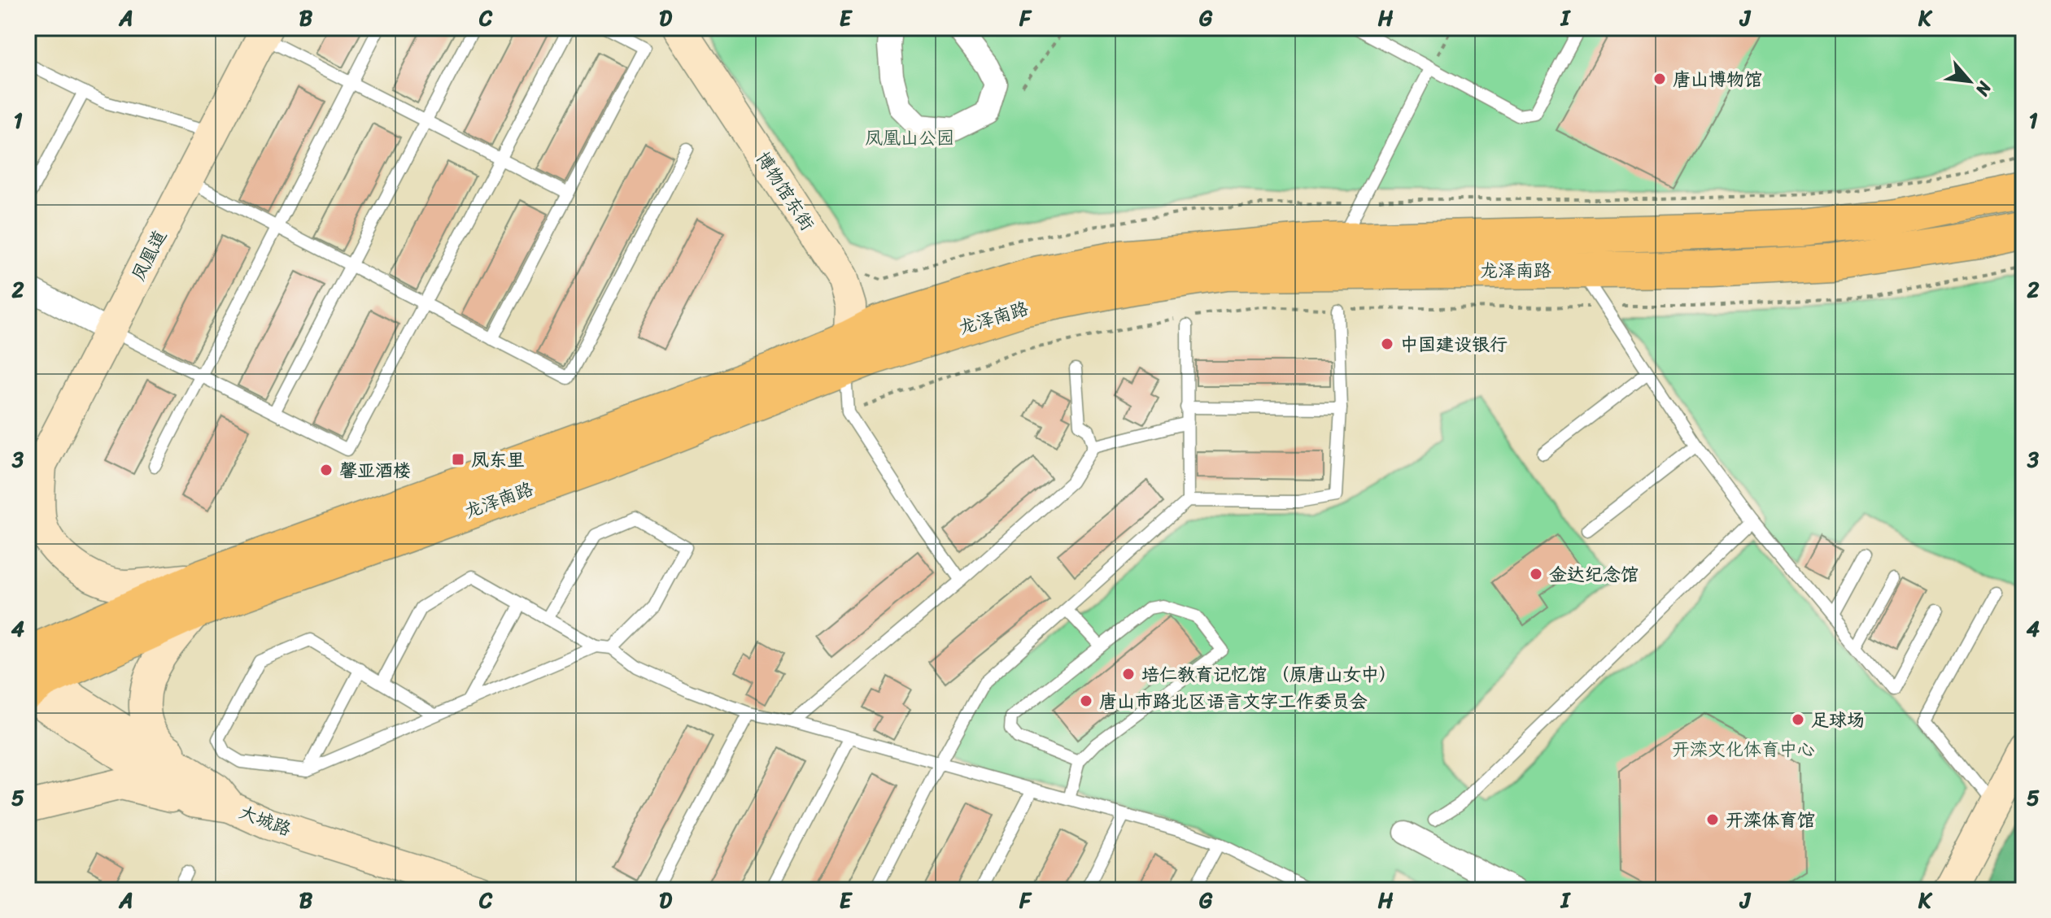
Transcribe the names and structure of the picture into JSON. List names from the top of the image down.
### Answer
{
  "streets": {
    "main road": ["龙泽南路"],
    "street": ["博物馆东街", "凤凰道", "大城路"]
  },
  "crossings": [
    ["博物馆东街", "龙泽南路"],
    ["龙泽南路", "大城路"]
  ],
  "parks": ["凤凰山公园", "开滦文化体育中心"],
  "places": {
    "other": [
      "唐山博物馆",
      "中国建设银行",
      "馨亚酒楼",
      "金达纪念馆",
      "培仁教育记忆馆 （原唐山女中）",
      "唐山市路北区语言文字工作委员会",
      "足球场",
      "开滦体育馆"
    ],
    "transit": ["凤东里"]
  },
  "north": "bottom right",
  "grid": {
    "columns": [
      "A",
      "B",
      "C",
      "D",
      "E",
      "F",
      "G",
      "H",
      "I",
      "J",
      "K"
    ],
    "rows": [
      "1",
      "2",
      "3",
      "4",
      "5"
    ]
  }
}
